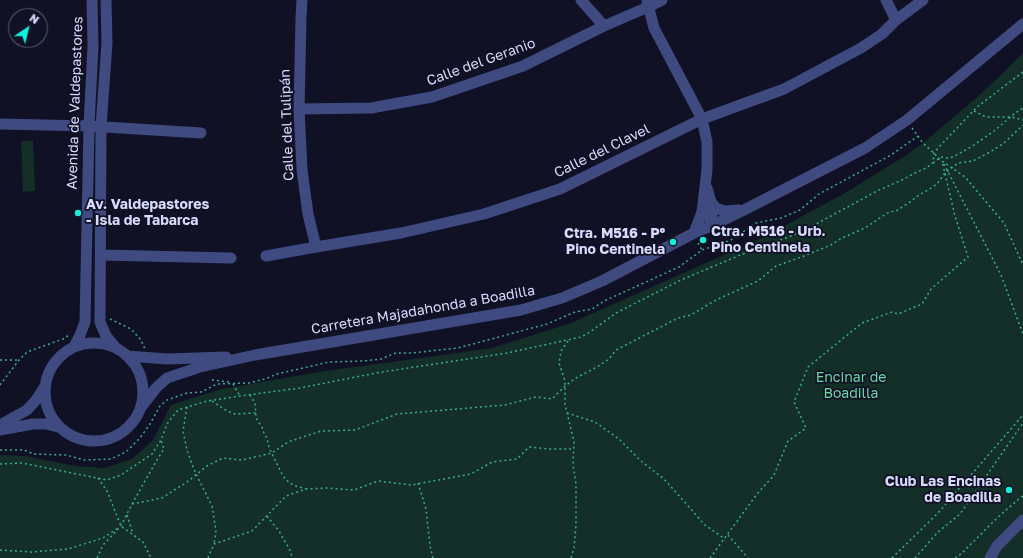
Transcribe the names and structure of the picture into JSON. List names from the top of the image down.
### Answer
{
  "streets": {
    "street": [
      "Calle del Geranio",
      "Avenida de Valdepastores",
      "Calle del Tulipán",
      "Calle del Clavel",
      "Carretera Majadahonda a Boadilla"
    ]
  },
  "crossings": [
    ["Calle del Geranio", "Calle del Tulipán"],
    ["Avenida de Valdepastores", "Carretera Majadahonda a Boadilla"],
    ["Calle del Tulipán", "Calle del Clavel"]
  ],
  "parks": ["Encinar de Boadilla"],
  "places": [
    "Av. Valdepastores - Isla de Tabarca",
    "Ctra. M516 - Urb. Pino Centinela",
    "Ctra. M516 - Pº Pino Centinela",
    "Club Las Encinas de Boadilla"
  ],
  "north": "top right"
}
